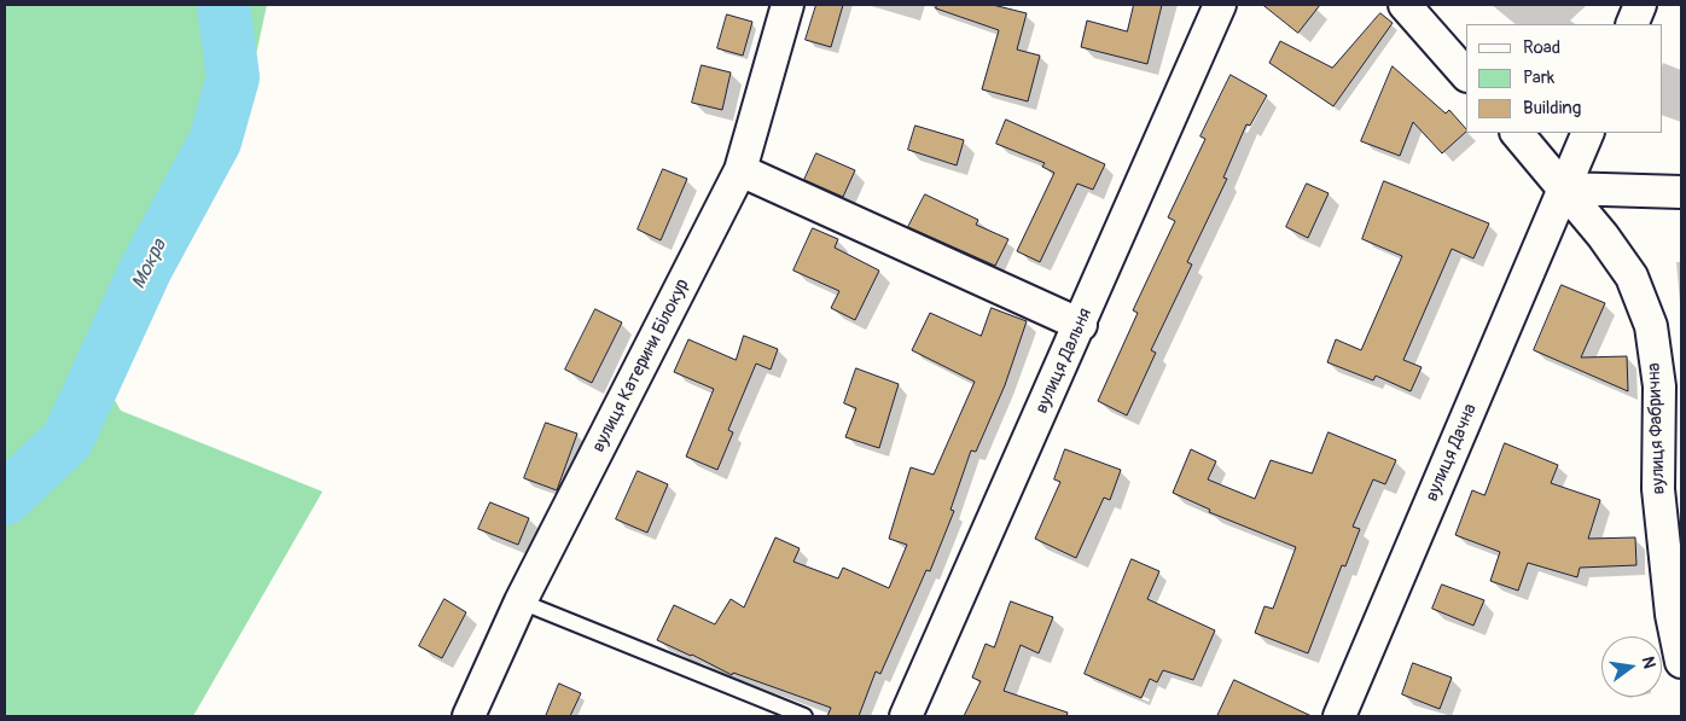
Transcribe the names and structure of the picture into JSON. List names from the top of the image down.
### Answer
{
  "streets": {
    "street": [
      "вулиця Дальня",
      "вулиця Катерини Білокур",
      "вулиця Фабрична",
      "вулиця Дачна"
    ]
  },
  "crossings": [
    ["вулиця Фабрична", "вулиця Дачна"]
  ],
  "water": ["Мокра"],
  "legend": ["Road", "Park", "Building"],
  "north": "right"
}
